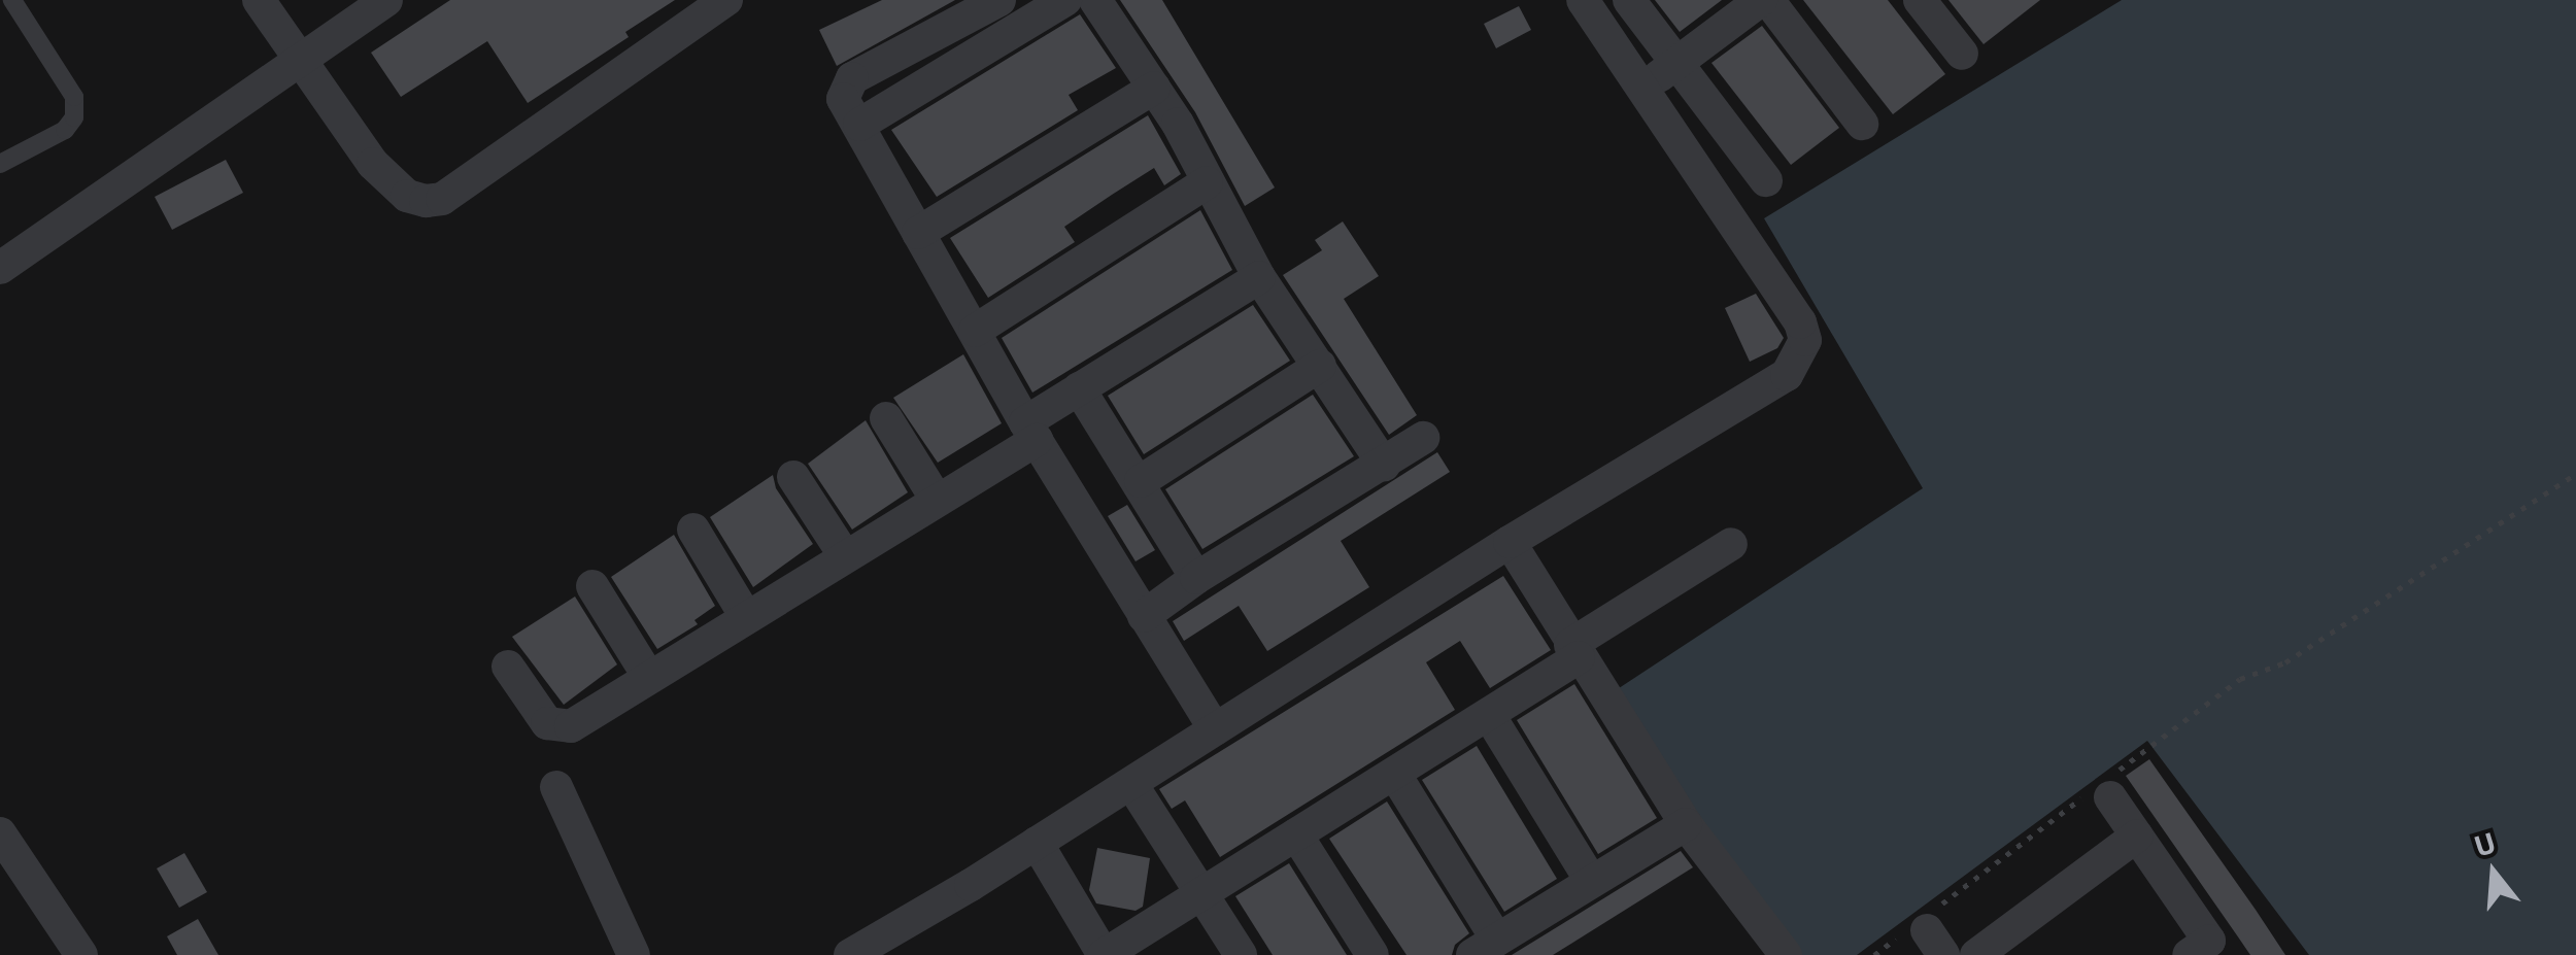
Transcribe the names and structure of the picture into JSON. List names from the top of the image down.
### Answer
{
  "north": "top"
}
